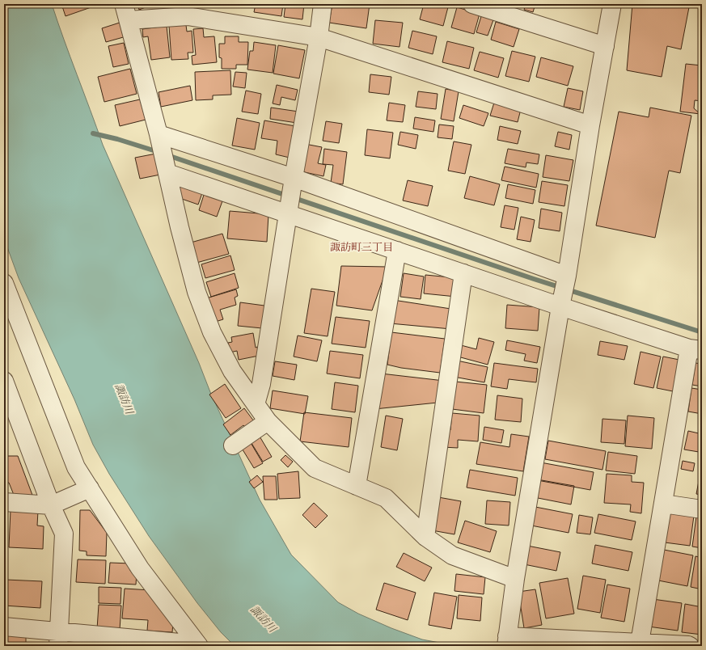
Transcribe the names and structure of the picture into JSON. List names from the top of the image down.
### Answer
{
  "districts": ["諏訪町三丁目"],
  "water": ["諏訪川"]
}
